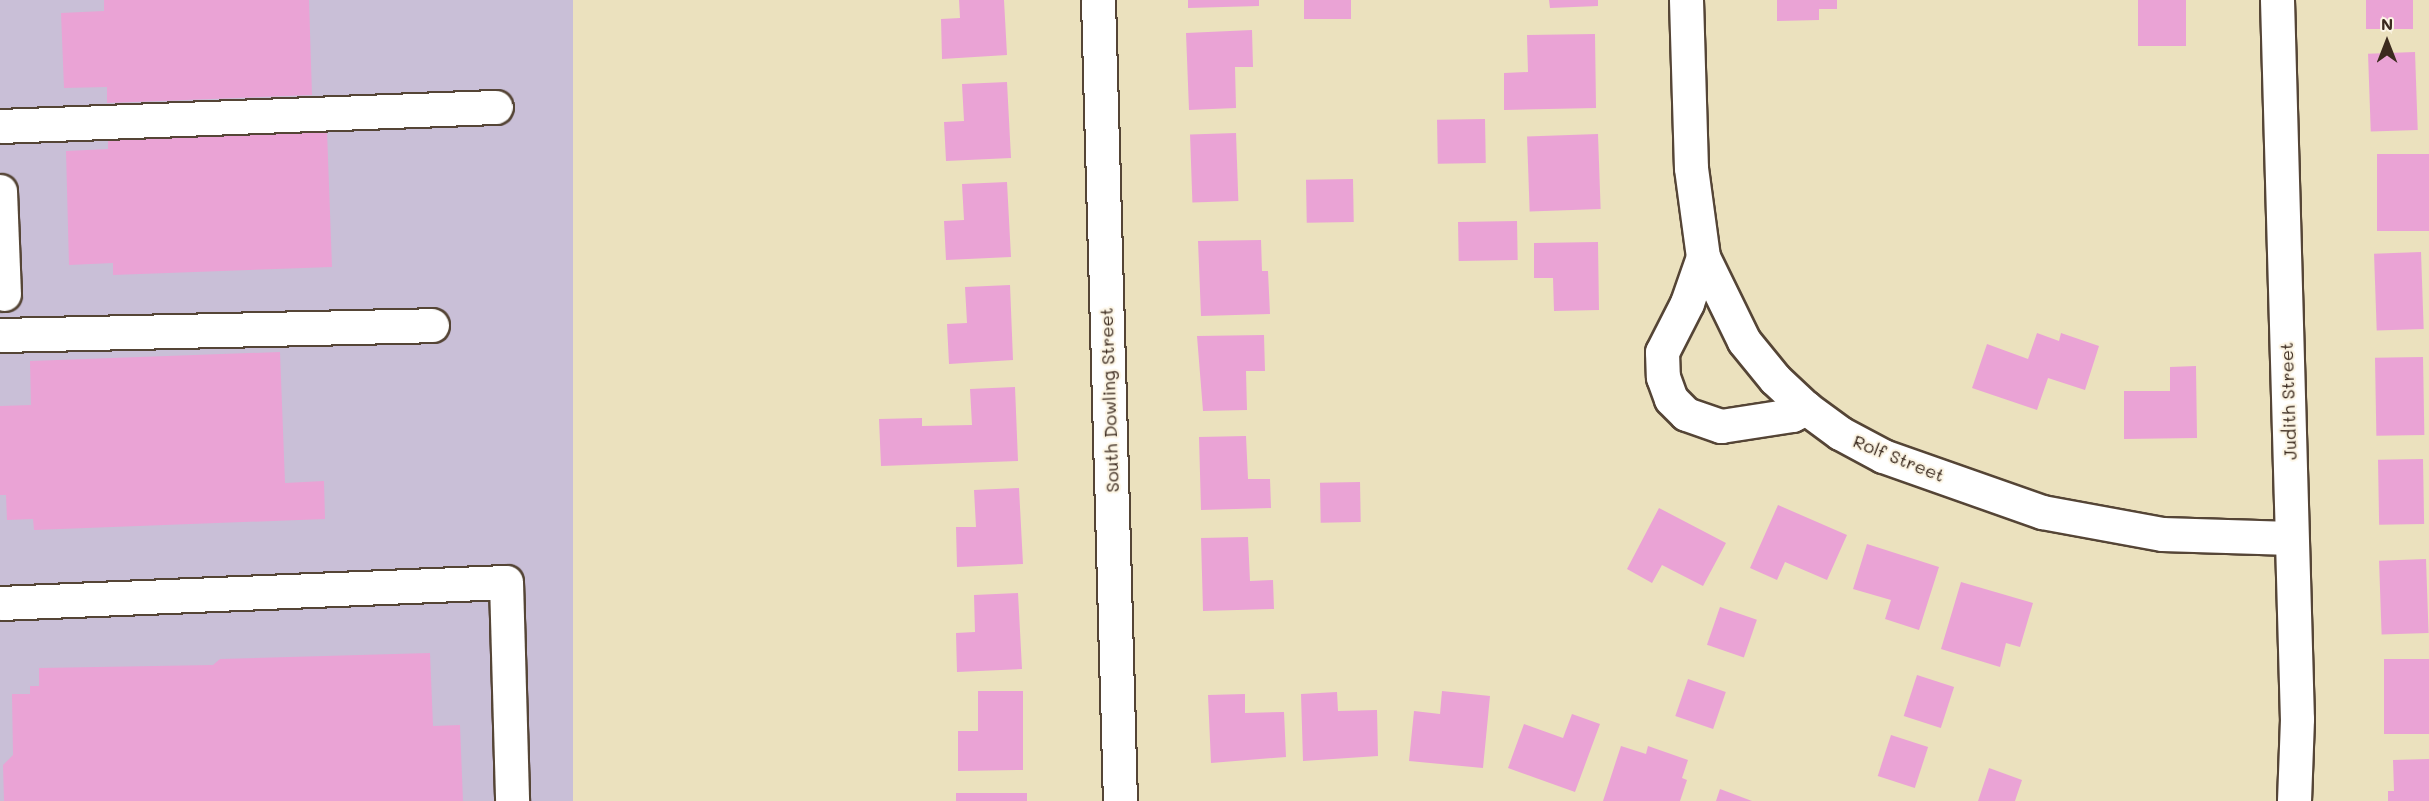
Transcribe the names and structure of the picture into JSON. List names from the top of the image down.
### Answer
{
  "streets": {
    "street": ["South Dowling Street", "Judith Street", "Rolf Street"]
  },
  "crossings": [
    ["Judith Street", "Rolf Street"]
  ],
  "north": "top"
}
